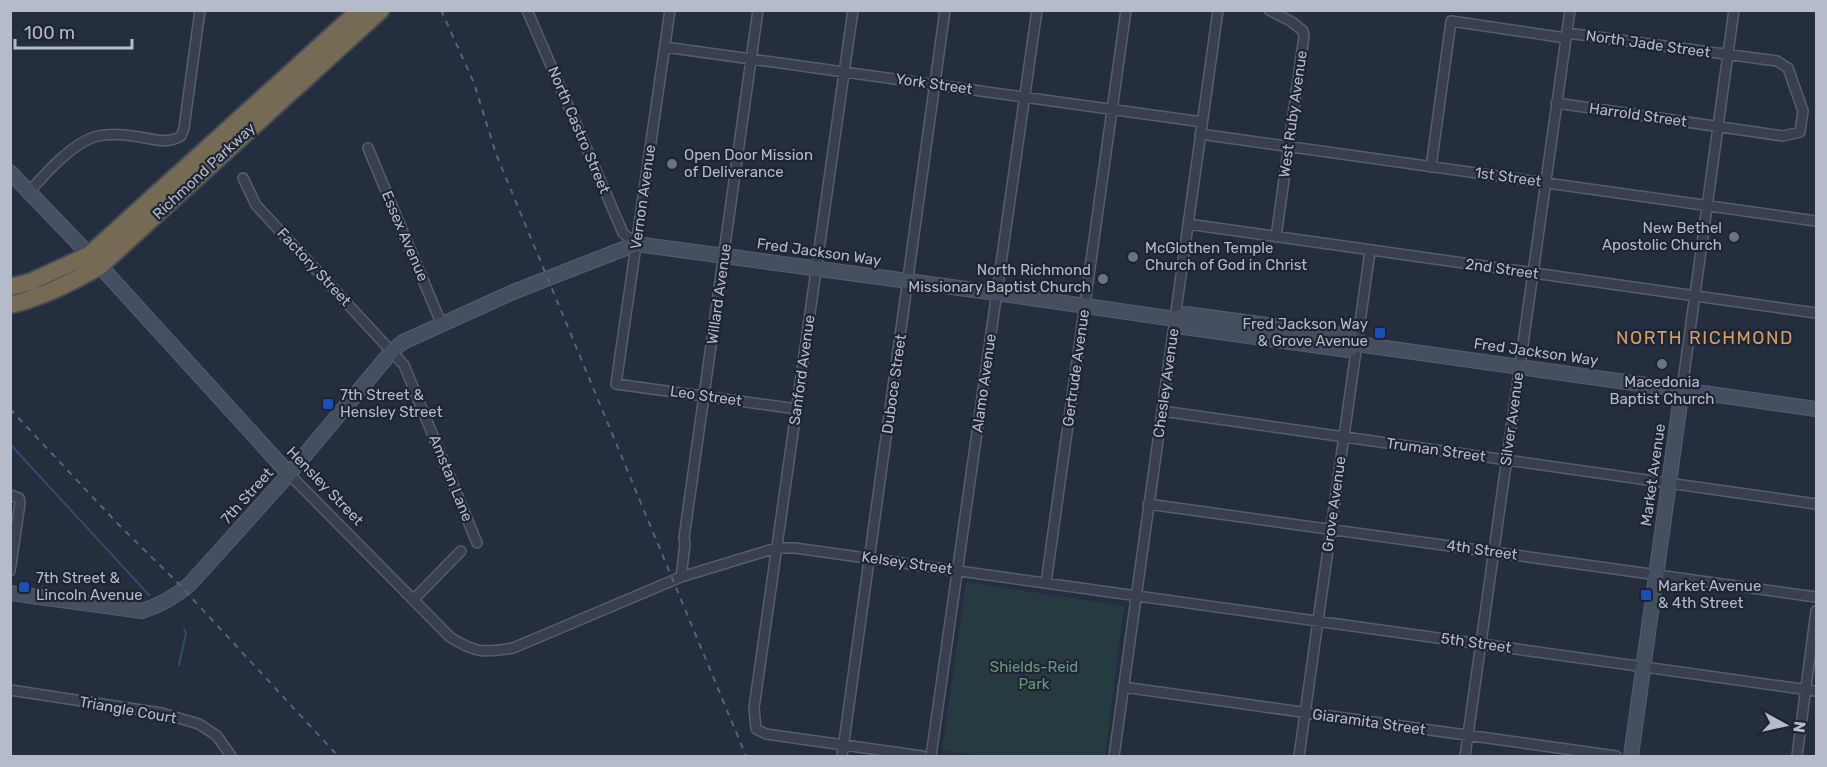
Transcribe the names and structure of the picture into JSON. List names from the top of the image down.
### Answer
{
  "streets": {
    "highway": ["Richmond Parkway"],
    "street": [
      "North Jade Street",
      "York Street",
      "West Ruby Avenue",
      "Harrold Street",
      "North Castro Street",
      "1st Street",
      "Vernon Avenue",
      "Essex Avenue",
      "Fred Jackson Way",
      "Factory Street",
      "2nd Street",
      "Willard Avenue",
      "Gertrude Avenue",
      "Sanford Avenue",
      "Alamo Avenue",
      "Chesley Avenue",
      "Duboce Street",
      "Leo Street",
      "Silver Avenue",
      "Truman Street",
      "Market Avenue",
      "Amstan Lane",
      "Hensley Street",
      "7th Street",
      "Grove Avenue",
      "4th Street",
      "Kelsey Street",
      "5th Street",
      "Triangle Court",
      "Giaramita Street"
    ]
  },
  "crossings": [
    ["North Jade Street", "Harrold Street"],
    ["North Jade Street", "1st Street"],
    ["North Jade Street", "Silver Avenue"],
    ["North Jade Street", "Market Avenue"],
    ["York Street", "Vernon Avenue"],
    ["York Street", "Willard Avenue"],
    ["York Street", "Gertrude Avenue"],
    ["York Street", "Sanford Avenue"],
    ["York Street", "Alamo Avenue"],
    ["York Street", "Chesley Avenue"],
    ["York Street", "Duboce Street"],
    ["West Ruby Avenue", "1st Street"],
    ["West Ruby Avenue", "2nd Street"],
    ["Harrold Street", "Silver Avenue"],
    ["Harrold Street", "Market Avenue"],
    ["North Castro Street", "Vernon Avenue"],
    ["North Castro Street", "Fred Jackson Way"],
    ["North Castro Street", "7th Street"],
    ["Richmond Parkway", "Hensley Street"],
    ["1st Street", "Chesley Avenue"],
    ["1st Street", "Silver Avenue"],
    ["1st Street", "Market Avenue"],
    ["Vernon Avenue", "Fred Jackson Way"],
    ["Vernon Avenue", "Leo Street"],
    ["Vernon Avenue", "7th Street"],
    ["Essex Avenue", "7th Street"],
    ["Fred Jackson Way", "Willard Avenue"],
    ["Fred Jackson Way", "Gertrude Avenue"],
    ["Fred Jackson Way", "Sanford Avenue"],
    ["Fred Jackson Way", "Alamo Avenue"],
    ["Fred Jackson Way", "Chesley Avenue"],
    ["Fred Jackson Way", "Duboce Street"],
    ["Fred Jackson Way", "Silver Avenue"],
    ["Fred Jackson Way", "Market Avenue"],
    ["Fred Jackson Way", "7th Street"],
    ["Fred Jackson Way", "Grove Avenue"],
    ["Factory Street", "Amstan Lane"],
    ["Factory Street", "7th Street"],
    ["2nd Street", "Chesley Avenue"],
    ["2nd Street", "Silver Avenue"],
    ["2nd Street", "Market Avenue"],
    ["2nd Street", "Grove Avenue"],
    ["Willard Avenue", "Leo Street"],
    ["Willard Avenue", "Hensley Street"],
    ["Willard Avenue", "Kelsey Street"],
    ["Gertrude Avenue", "Kelsey Street"],
    ["Sanford Avenue", "Duboce Street"],
    ["Sanford Avenue", "Leo Street"],
    ["Sanford Avenue", "Kelsey Street"],
    ["Alamo Avenue", "Kelsey Street"],
    ["Chesley Avenue", "Truman Street"],
    ["Chesley Avenue", "4th Street"],
    ["Chesley Avenue", "Kelsey Street"],
    ["Chesley Avenue", "5th Street"],
    ["Chesley Avenue", "Giaramita Street"],
    ["Duboce Street", "Kelsey Street"],
    ["Silver Avenue", "Truman Street"],
    ["Silver Avenue", "4th Street"],
    ["Silver Avenue", "5th Street"],
    ["Silver Avenue", "Giaramita Street"],
    ["Truman Street", "Market Avenue"],
    ["Truman Street", "Grove Avenue"],
    ["Market Avenue", "4th Street"],
    ["Market Avenue", "5th Street"],
    ["Amstan Lane", "7th Street"],
    ["Hensley Street", "7th Street"],
    ["Hensley Street", "Kelsey Street"],
    ["Grove Avenue", "4th Street"],
    ["Grove Avenue", "5th Street"],
    ["Grove Avenue", "Giaramita Street"],
    ["Kelsey Street", "5th Street"]
  ],
  "districts": ["NORTH RICHMOND"],
  "parks": ["Shields-Reid Park"],
  "places": {
    "other": [
      "Open Door Mission of Deliverance",
      "New Bethel Apostolic Church",
      "McGlothen Temple Church of God in Christ",
      "North Richmond Missionary Baptist Church",
      "Macedonia Baptist Church"
    ],
    "transit": [
      "Fred Jackson Way & Grove Avenue",
      "7th Street & Hensley Street",
      "7th Street & Lincoln Avenue",
      "Market Avenue & 4th Street"
    ]
  },
  "scale_bar": "100 m",
  "north": "right"
}
